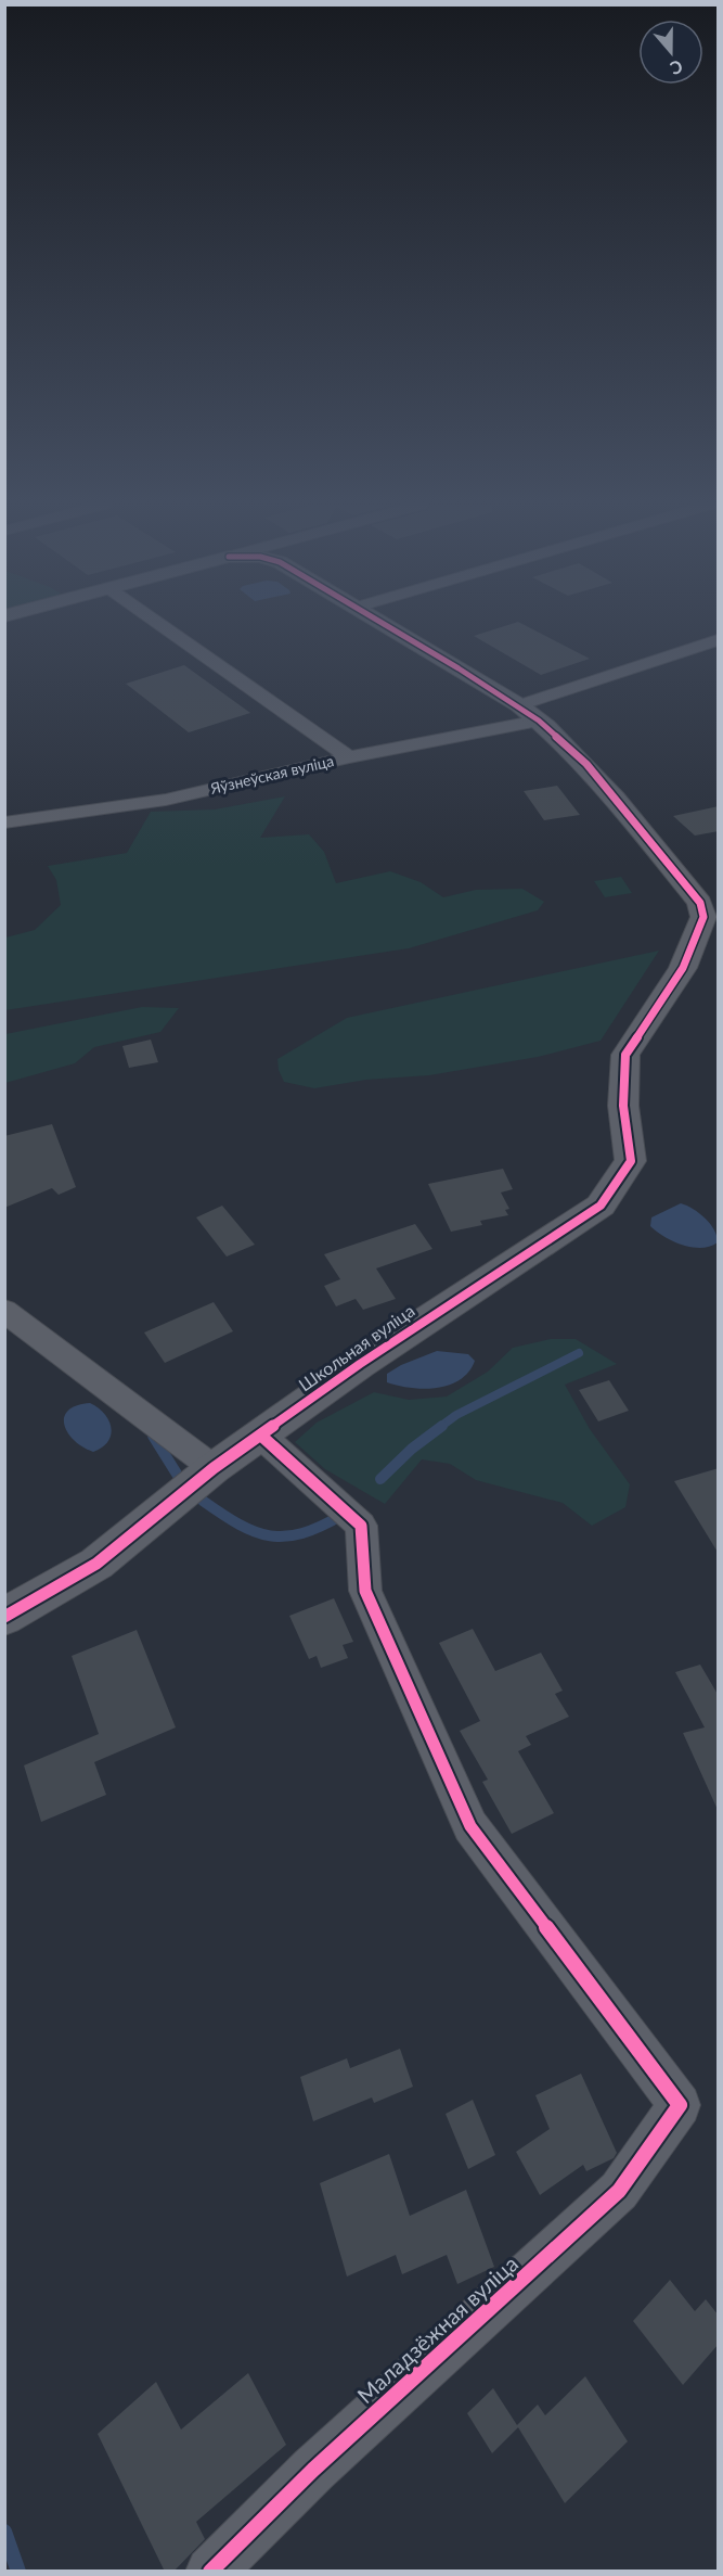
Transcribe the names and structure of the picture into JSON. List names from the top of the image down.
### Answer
{
  "streets": {
    "street": ["Яўзнеўская вуліца", "Школьная вуліца", "Маладзёжная вуліца"]
  },
  "crossings": [
    ["Яўзнеўская вуліца", "Школьная вуліца"],
    ["Школьная вуліца", "Маладзёжная вуліца"]
  ],
  "north": "bottom"
}
